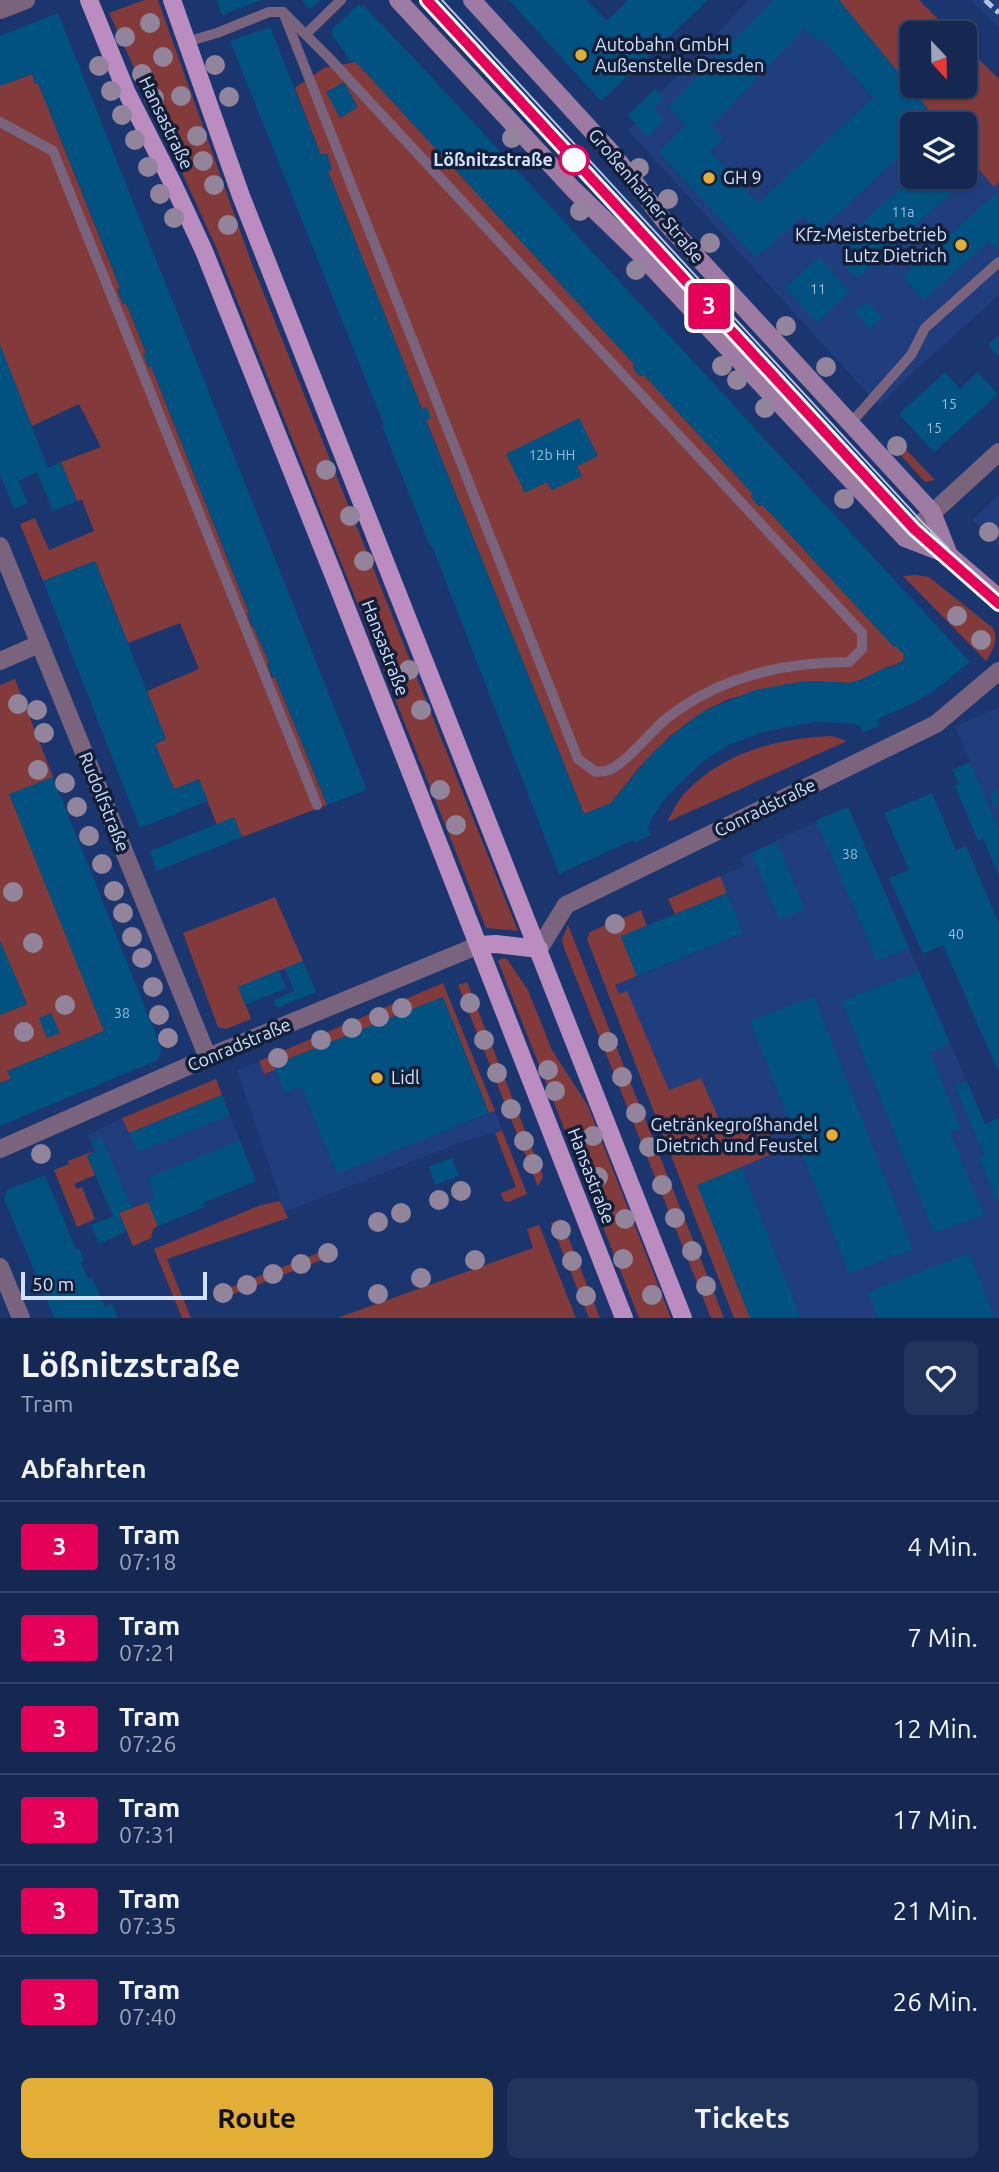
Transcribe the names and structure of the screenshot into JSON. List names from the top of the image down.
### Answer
{
  "streets": {
    "main road": ["Hansastraße", "Großenhainer Straße"],
    "street": ["Rudolfstraße", "Conradstraße"]
  },
  "crossings": [
    ["Hansastraße", "Conradstraße"],
    ["Rudolfstraße", "Conradstraße"]
  ],
  "places": [
    "Autobahn GmbH Außenstelle Dresden",
    "Lößnitzstraße",
    "GH 9",
    "Kfz-Meisterbetrieb Lutz Dietrich",
    "Lidl",
    "Getränkegroßhandel Dietrich und Feustel"
  ],
  "lines": ["tram line 3"],
  "house_numbers": [
    "11a",
    "11",
    "15",
    "15",
    "12b HH",
    "38",
    "40",
    "38"
  ],
  "scale_bar": "50 m",
  "north": "bottom",
  "page": {
    "on_map": "3",
    "scale": "50 m",
    "heading": [
      ["Lößnitzstraße", "Tram"],
      "Abfahrten"
    ],
    "list": [
      {
        "mark": "3",
        "name": "Tram",
        "note": "07:18",
        "value": "4 Min."
      },
      {
        "mark": "3",
        "name": "Tram",
        "note": "07:21",
        "value": "7 Min."
      },
      {
        "mark": "3",
        "name": "Tram",
        "note": "07:26",
        "value": "12 Min."
      },
      {
        "mark": "3",
        "name": "Tram",
        "note": "07:31",
        "value": "17 Min."
      },
      {
        "mark": "3",
        "name": "Tram",
        "note": "07:35",
        "value": "21 Min."
      },
      {
        "mark": "3",
        "name": "Tram",
        "note": "07:40",
        "value": "26 Min."
      }
    ],
    "buttons": ["Route", "Tickets"]
  }
}
